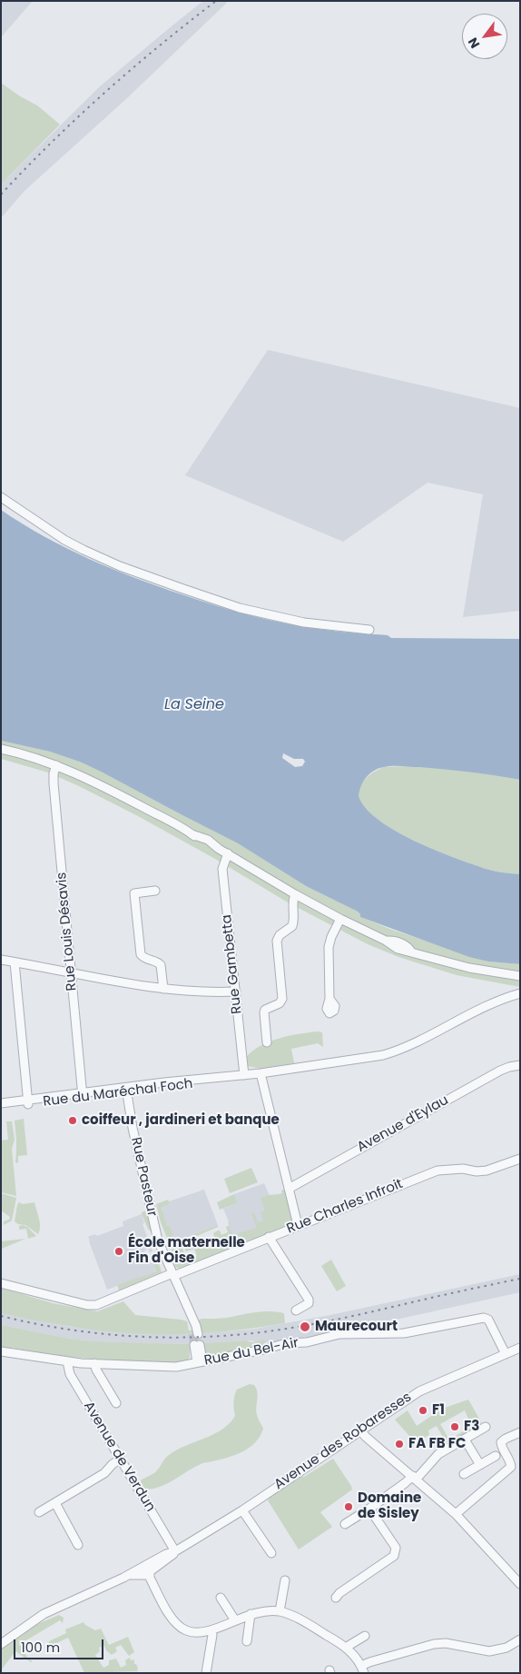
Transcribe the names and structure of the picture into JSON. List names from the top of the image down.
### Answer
{
  "streets": {
    "street": [
      "Rue Louis Désavis",
      "Rue Gambetta",
      "Rue du Maréchal Foch",
      "Avenue d'Eylau",
      "Rue Pasteur",
      "Rue Charles Infroit",
      "Rue du Bel-Air",
      "Avenue des Robaresses",
      "Avenue de Verdun"
    ]
  },
  "crossings": [
    ["Rue Louis Désavis", "Rue du Maréchal Foch"],
    ["Rue Gambetta", "Rue du Maréchal Foch"],
    ["Rue du Maréchal Foch", "Rue Pasteur"],
    ["Rue Pasteur", "Rue Charles Infroit"],
    ["Rue du Bel-Air", "Avenue des Robaresses"],
    ["Rue du Bel-Air", "Avenue de Verdun"],
    ["Avenue des Robaresses", "Avenue de Verdun"]
  ],
  "water": ["La Seine"],
  "places": [
    "coiffeur , jardineri et banque",
    "École maternelle Fin d'Oise",
    "Maurecourt",
    "F1",
    "F3",
    "FA FB FC",
    "Domaine de Sisley"
  ],
  "scale_bar": "100 m",
  "north": "bottom left"
}
